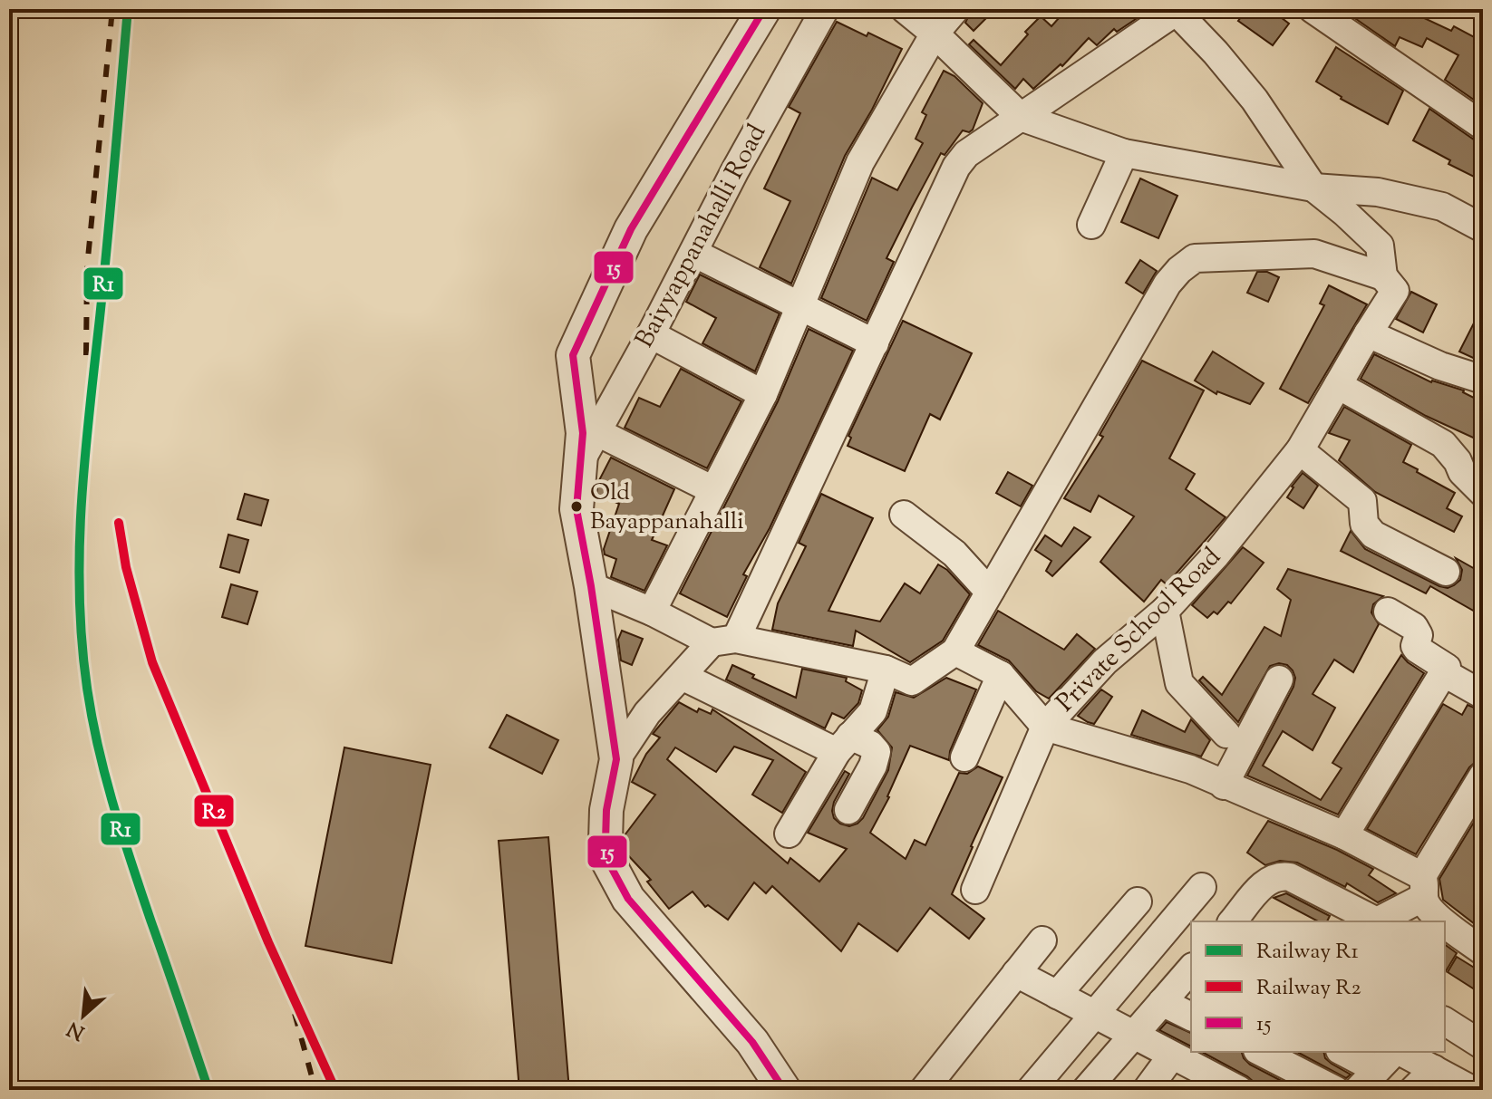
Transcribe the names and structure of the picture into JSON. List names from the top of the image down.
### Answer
{
  "streets": {
    "street": ["Baiyyappanahalli Road", "Private School Road"]
  },
  "places": ["Old Bayappanahalli"],
  "lines": ["rail line R1", "transit line 15", "rail line R2"],
  "legend": ["Railway R1", "Railway R2", "15"],
  "north": "bottom left"
}
